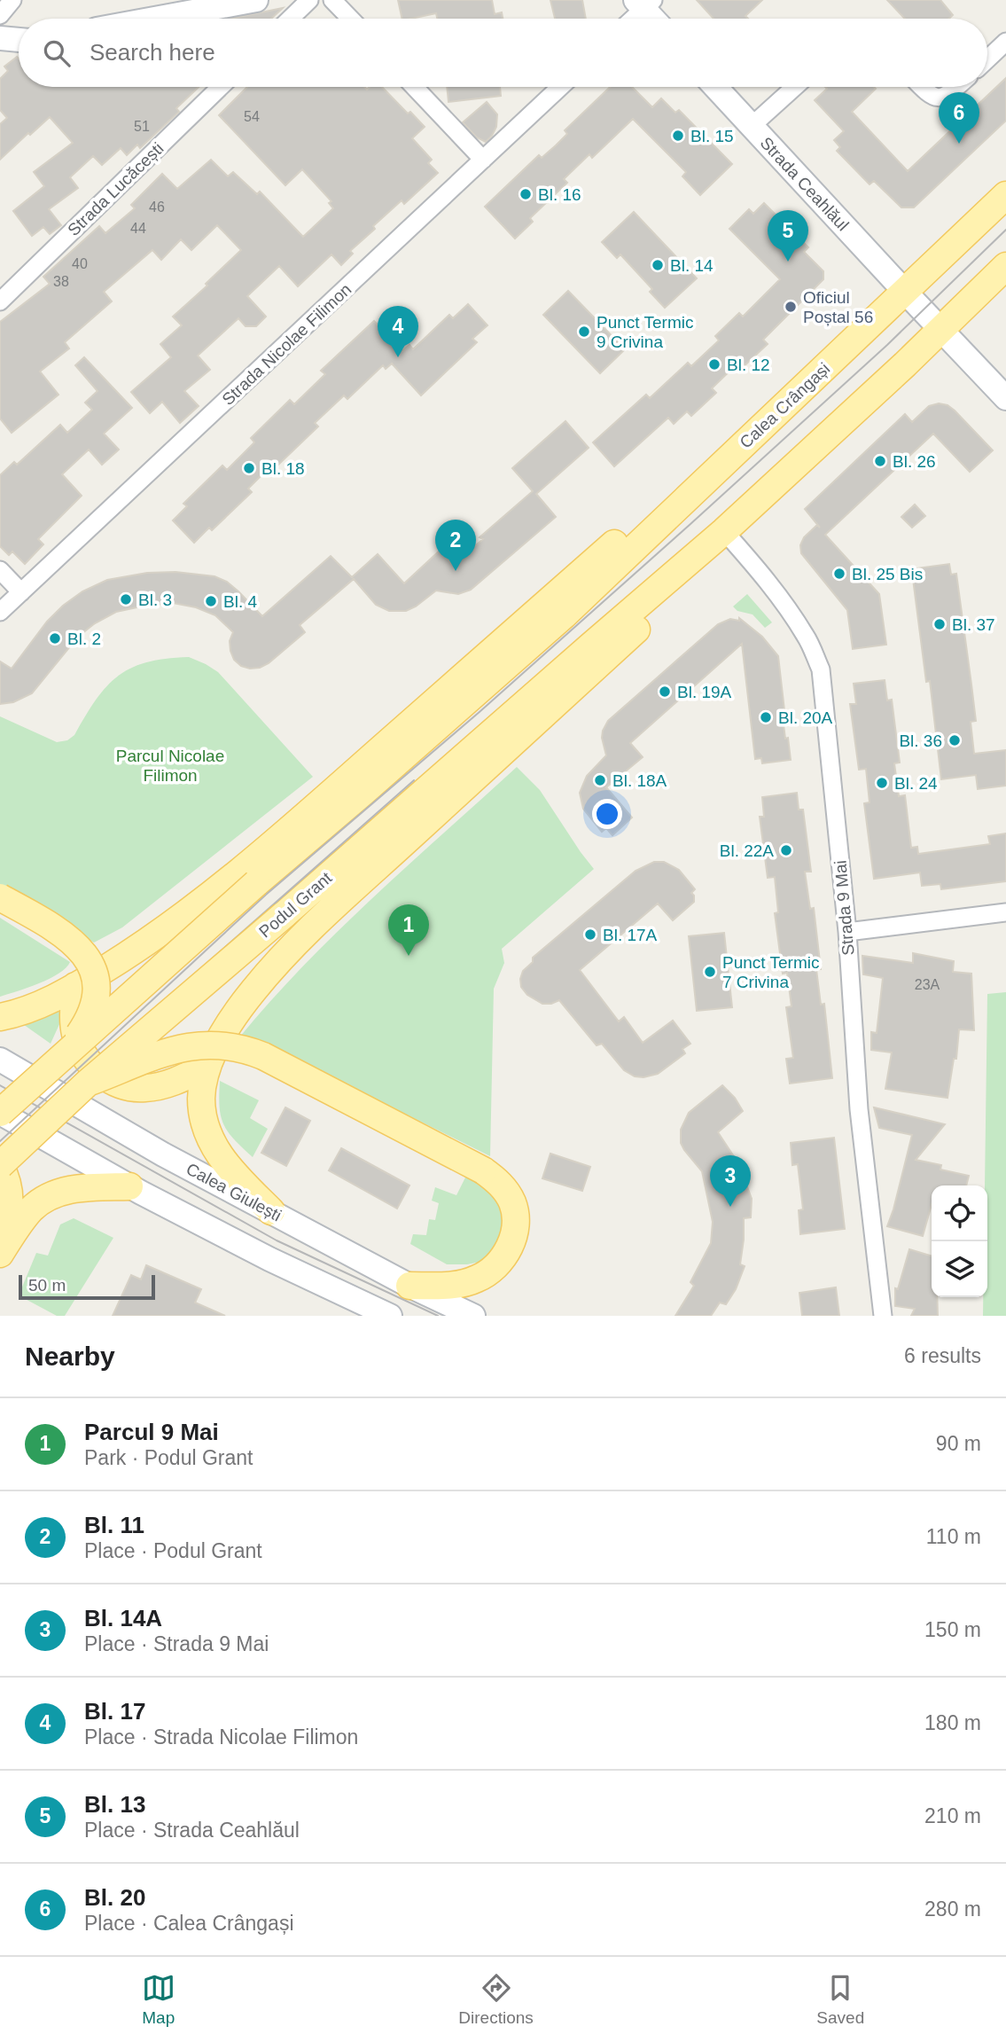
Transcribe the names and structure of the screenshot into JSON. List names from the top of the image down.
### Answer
{
  "streets": {
    "main road": [
      "Strada Ceahlăul",
      "Calea Crângași",
      "Podul Grant",
      "Calea Giulești"
    ],
    "street": ["Strada Lucăcești", "Strada Nicolae Filimon", "Strada 9 Mai"]
  },
  "crossings": [
    ["Strada Ceahlăul", "Calea Crângași"],
    ["Podul Grant", "Strada 9 Mai"]
  ],
  "parks": ["Parcul Nicolae Filimon"],
  "places": [
    "Bl. 15",
    "Bl. 16",
    "Bl. 14",
    "Oficiul Poștal 56",
    "Punct Termic 9 Crivina",
    "Bl. 12",
    "Bl. 26",
    "Bl. 18",
    "Bl. 25 Bis",
    "Bl. 3",
    "Bl. 4",
    "Bl. 37",
    "Bl. 2",
    "Bl. 19A",
    "Bl. 20A",
    "Bl. 36",
    "Bl. 18A",
    "Bl. 24",
    "Bl. 22A",
    "Bl. 17A",
    "Punct Termic 7 Crivina"
  ],
  "house_numbers": [
    "54",
    "51",
    "46",
    "44",
    "40",
    "38",
    "23A"
  ],
  "scale_bar": "50 m",
  "page": {
    "search": "Search here",
    "pins": [
      "6",
      "5",
      "4",
      "2",
      "1",
      "3"
    ],
    "scale": "50 m",
    "heading": ["Nearby", "6 results"],
    "list": [
      {
        "mark": "1",
        "name": "Parcul 9 Mai",
        "note": "Park · Podul Grant",
        "value": "90 m"
      },
      {
        "mark": "2",
        "name": "Bl. 11",
        "note": "Place · Podul Grant",
        "value": "110 m"
      },
      {
        "mark": "3",
        "name": "Bl. 14A",
        "note": "Place · Strada 9 Mai",
        "value": "150 m"
      },
      {
        "mark": "4",
        "name": "Bl. 17",
        "note": "Place · Strada Nicolae Filimon",
        "value": "180 m"
      },
      {
        "mark": "5",
        "name": "Bl. 13",
        "note": "Place · Strada Ceahlăul",
        "value": "210 m"
      },
      {
        "mark": "6",
        "name": "Bl. 20",
        "note": "Place · Calea Crângași",
        "value": "280 m"
      }
    ],
    "nav": ["Map", "Directions", "Saved"]
  }
}
